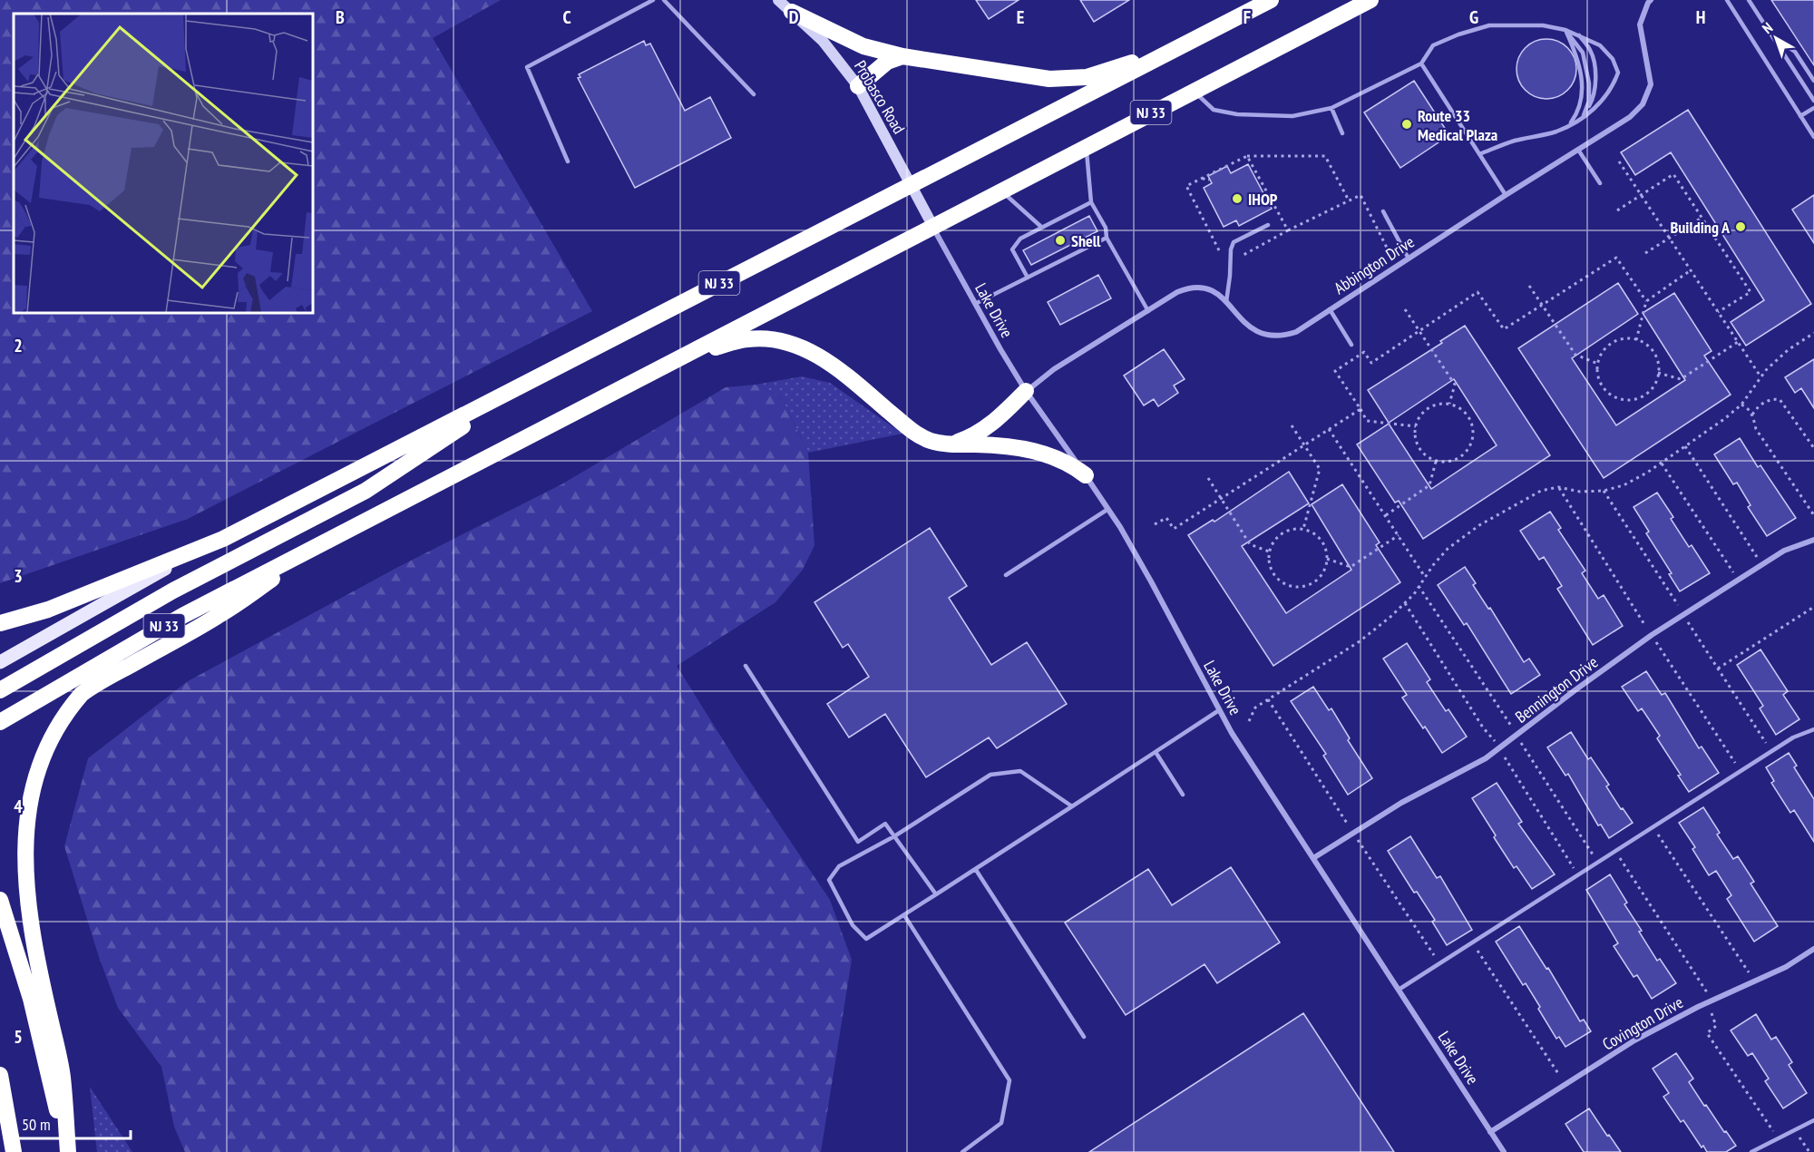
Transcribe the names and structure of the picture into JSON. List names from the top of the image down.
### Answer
{
  "streets": {
    "highway": ["NJ 33"],
    "street": [
      "Probasco Road",
      "Abbington Drive",
      "Lake Drive",
      "Bennington Drive",
      "Covington Drive"
    ]
  },
  "crossings": [
    ["Probasco Road", "NJ 33"],
    ["Probasco Road", "Lake Drive"],
    ["NJ 33", "Lake Drive"],
    ["Abbington Drive", "Lake Drive"],
    ["Lake Drive", "Bennington Drive"],
    ["Lake Drive", "Covington Drive"]
  ],
  "places": [
    "Route 33 Medical Plaza",
    "IHOP",
    "Building A",
    "Shell"
  ],
  "scale_bar": "50 m",
  "north": "top left",
  "grid": {
    "columns": [
      "B",
      "C",
      "D",
      "E",
      "F",
      "G",
      "H"
    ],
    "rows": [
      "2",
      "3",
      "4",
      "5"
    ]
  }
}
